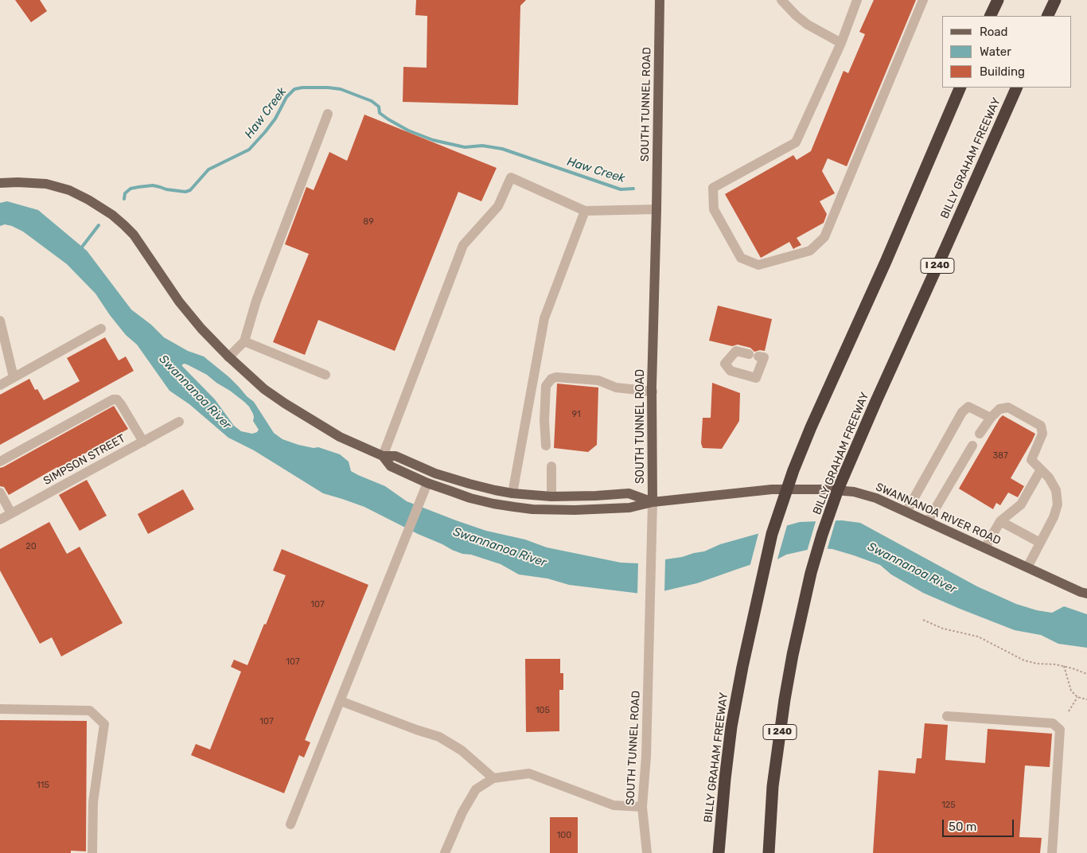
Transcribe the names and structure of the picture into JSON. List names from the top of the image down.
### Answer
{
  "streets": {
    "highway": ["BILLY GRAHAM FREEWAY", "I 240"],
    "main road": ["SOUTH TUNNEL ROAD", "SWANNANOA RIVER ROAD"],
    "street": ["SIMPSON STREET"]
  },
  "crossings": [
    ["SOUTH TUNNEL ROAD", "SWANNANOA RIVER ROAD"]
  ],
  "water": ["Haw Creek", "Swannanoa River"],
  "house_numbers": [
    "89",
    "91",
    "387",
    "20",
    "107",
    "107",
    "105",
    "107",
    "115",
    "125",
    "100"
  ],
  "legend": ["Road", "Water", "Building"],
  "scale_bar": "50 m"
}
